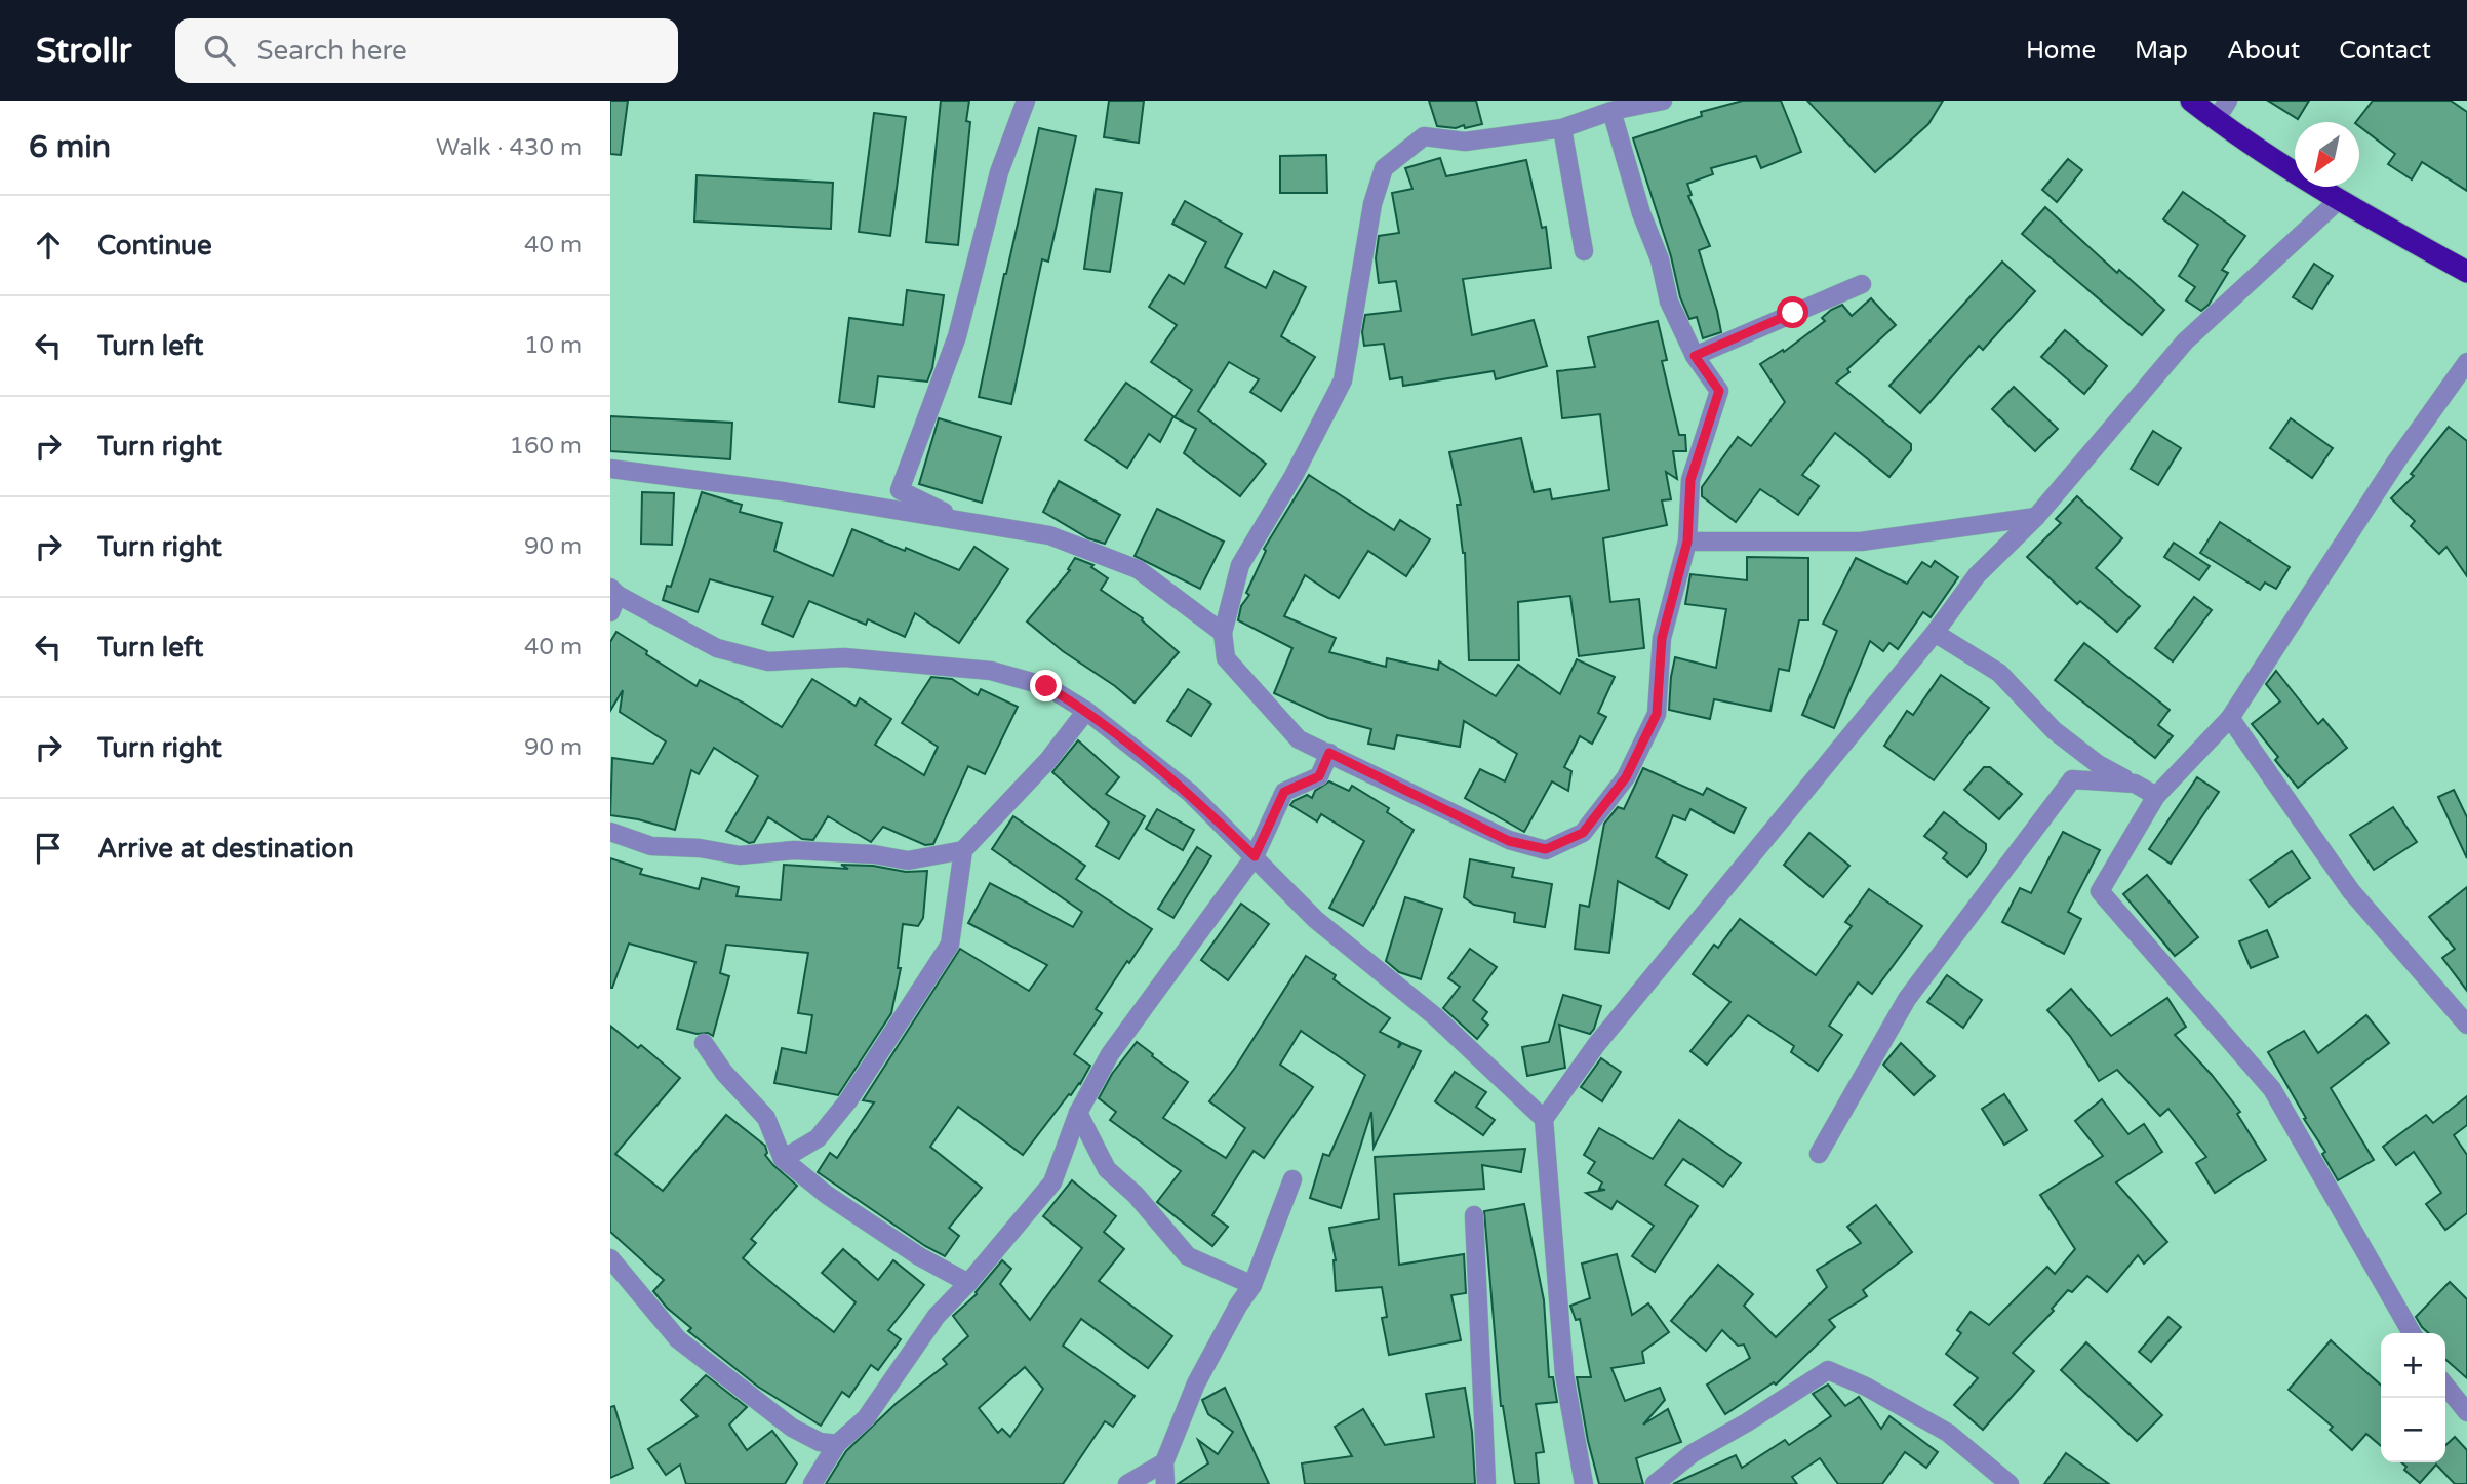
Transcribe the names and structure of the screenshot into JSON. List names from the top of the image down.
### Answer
{
  "north": "bottom left",
  "page": {
    "header": "Strollr",
    "search": "Search here",
    "nav": [
      "Home",
      "Map",
      "About",
      "Contact"
    ],
    "heading": ["6 min", "Walk · 430 m"],
    "list": [
      ["Continue", "40 m"],
      ["Turn left", "10 m"],
      ["Turn right", "160 m"],
      ["Turn right", "90 m"],
      ["Turn left", "40 m"],
      ["Turn right", "90 m"],
      "Arrive at destination"
    ],
    "map_buttons": ["+", "−"]
  }
}
